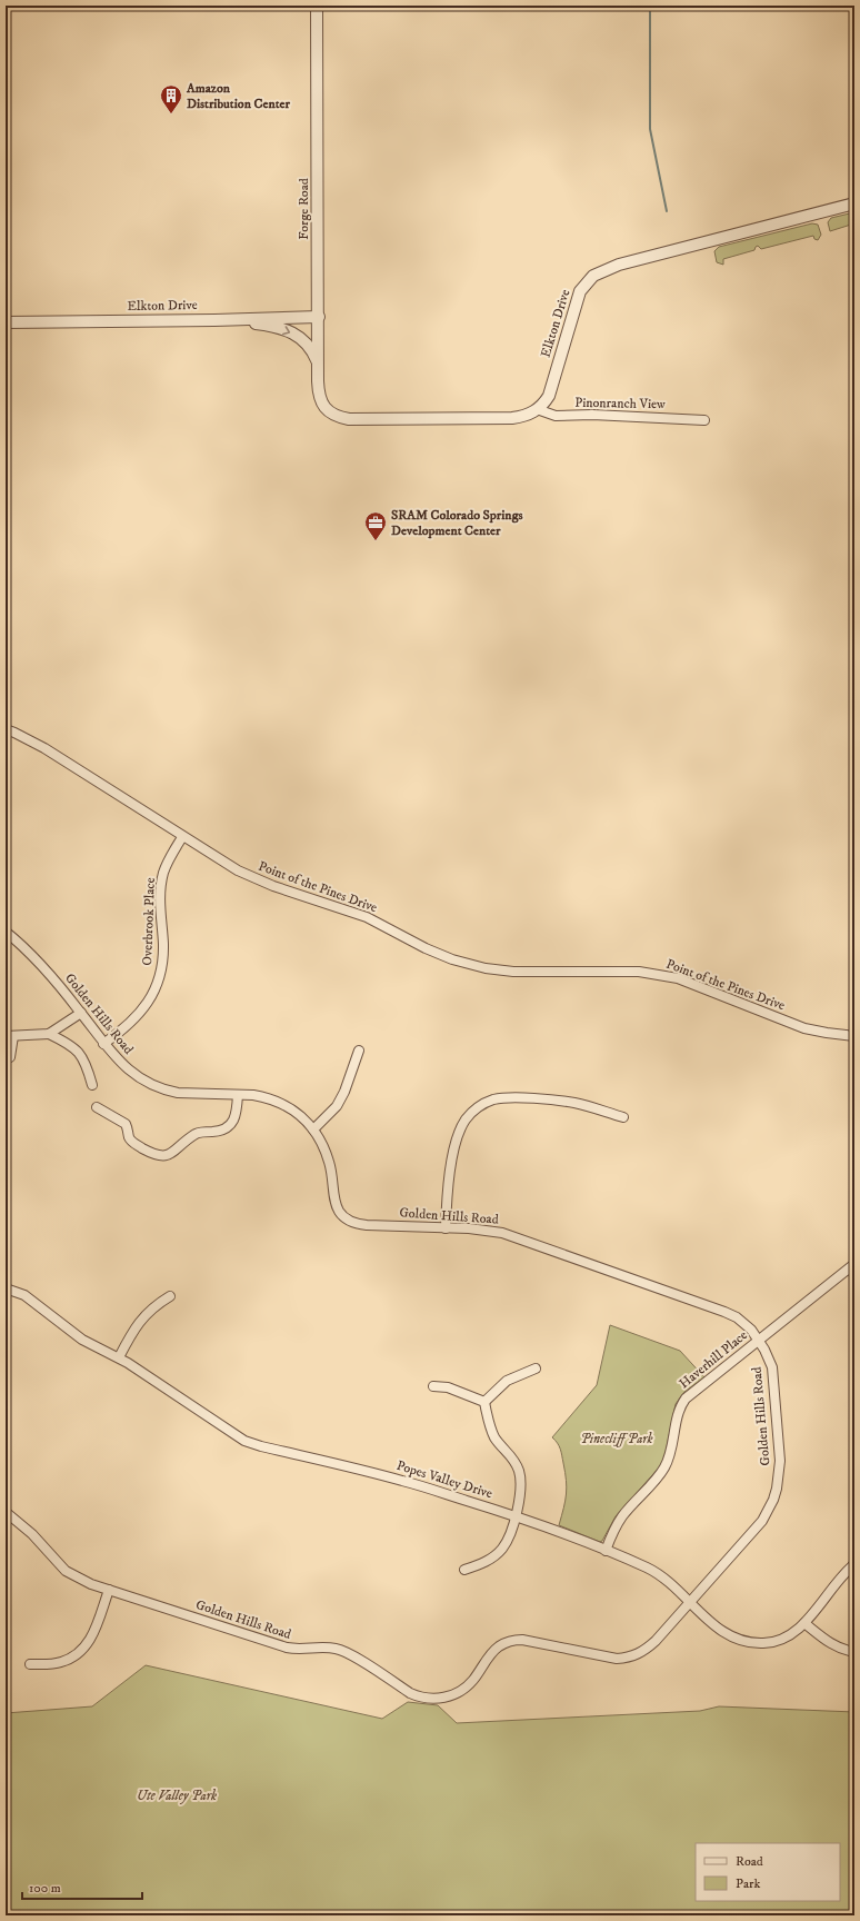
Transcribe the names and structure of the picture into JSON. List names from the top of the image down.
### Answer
{
  "streets": {
    "street": [
      "Forge Road",
      "Elkton Drive",
      "Pinonranch View",
      "Point of the Pines Drive",
      "Overbrook Place",
      "Golden Hills Road",
      "Haverhill Place",
      "Popes Valley Drive"
    ]
  },
  "crossings": [
    ["Forge Road", "Elkton Drive"],
    ["Forge Road", "Pinonranch View"],
    ["Elkton Drive", "Pinonranch View"],
    ["Point of the Pines Drive", "Overbrook Place"],
    ["Overbrook Place", "Golden Hills Road"],
    ["Golden Hills Road", "Haverhill Place"],
    ["Golden Hills Road", "Popes Valley Drive"],
    ["Haverhill Place", "Popes Valley Drive"]
  ],
  "parks": ["Pinecliff Park", "Ute Valley Park"],
  "places": {
    "building": ["Amazon Distribution Center"],
    "office": ["SRAM Colorado Springs Development Center"]
  },
  "legend": ["Road", "Park"],
  "scale_bar": "100 m"
}
